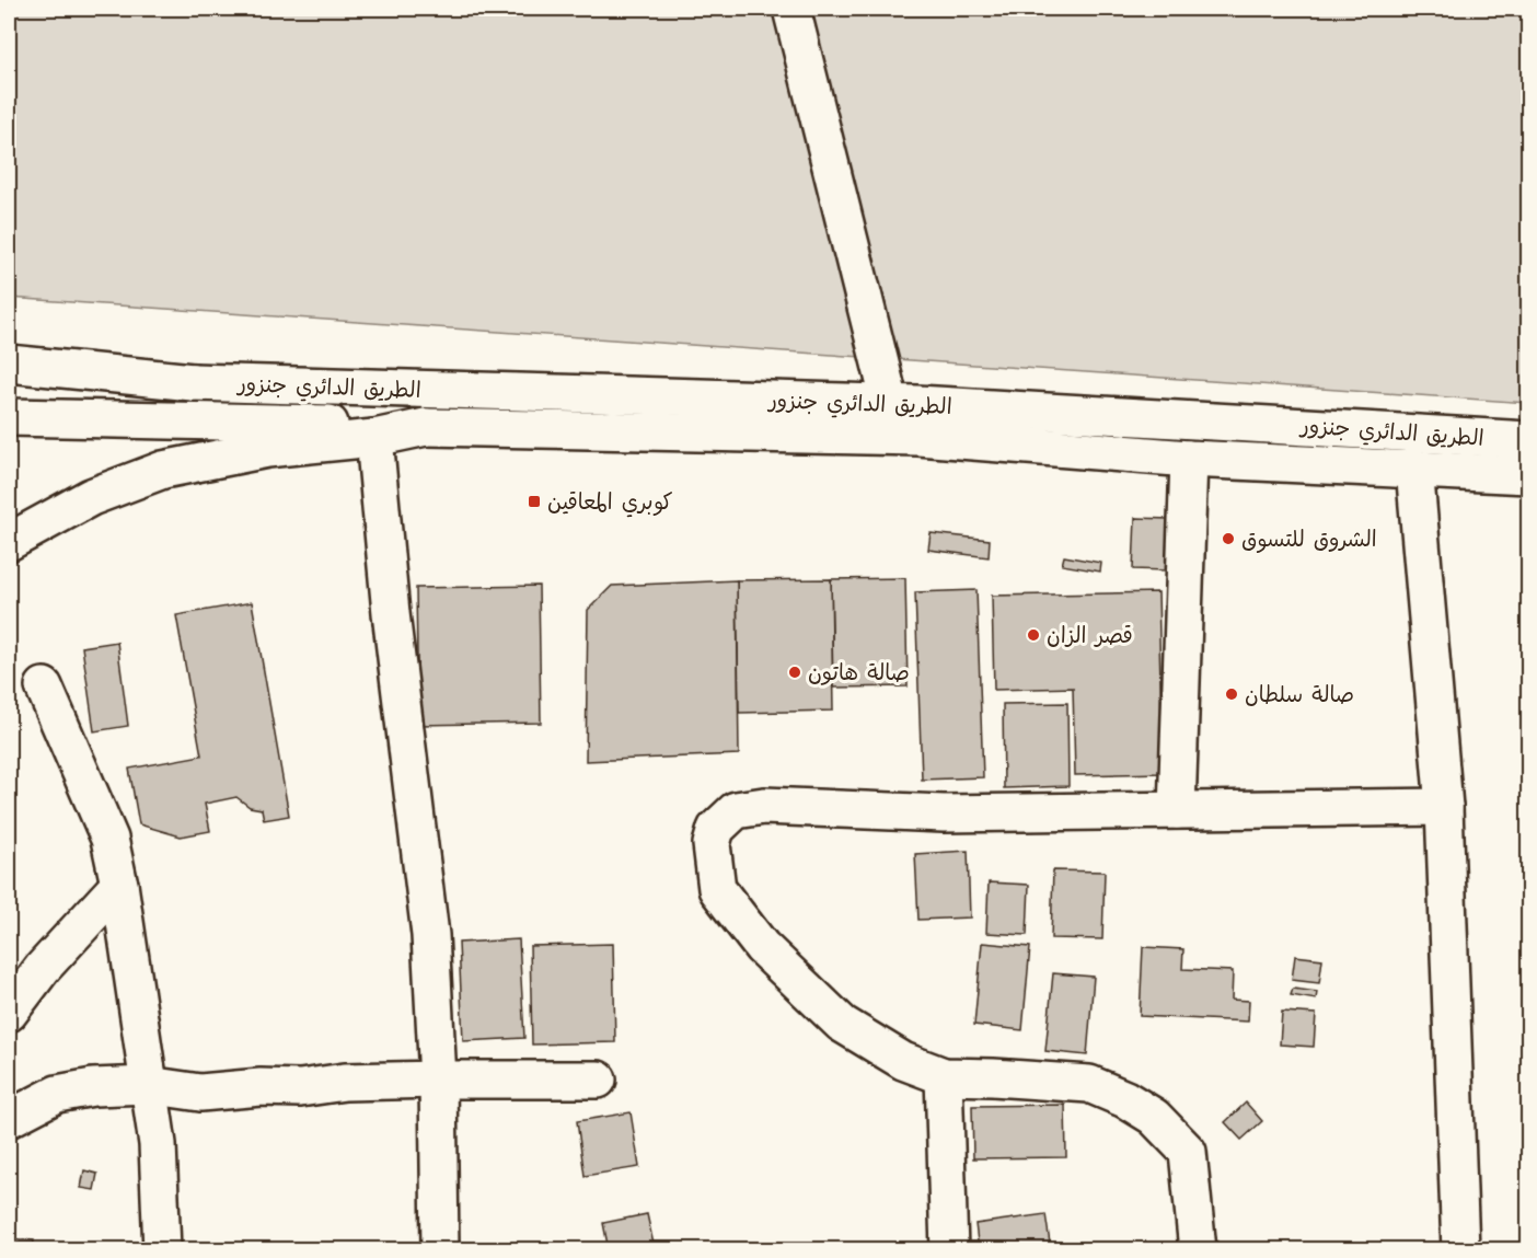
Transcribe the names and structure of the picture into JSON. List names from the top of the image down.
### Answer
{
  "streets": {
    "main road": ["الطريق الدائري جنزور"]
  },
  "places": {
    "transit": ["كوبري المعاقين"],
    "other": [
      "الشروق للتسوق",
      "قصر الزان",
      "صالة هاتون",
      "صالة سلطان"
    ]
  }
}
